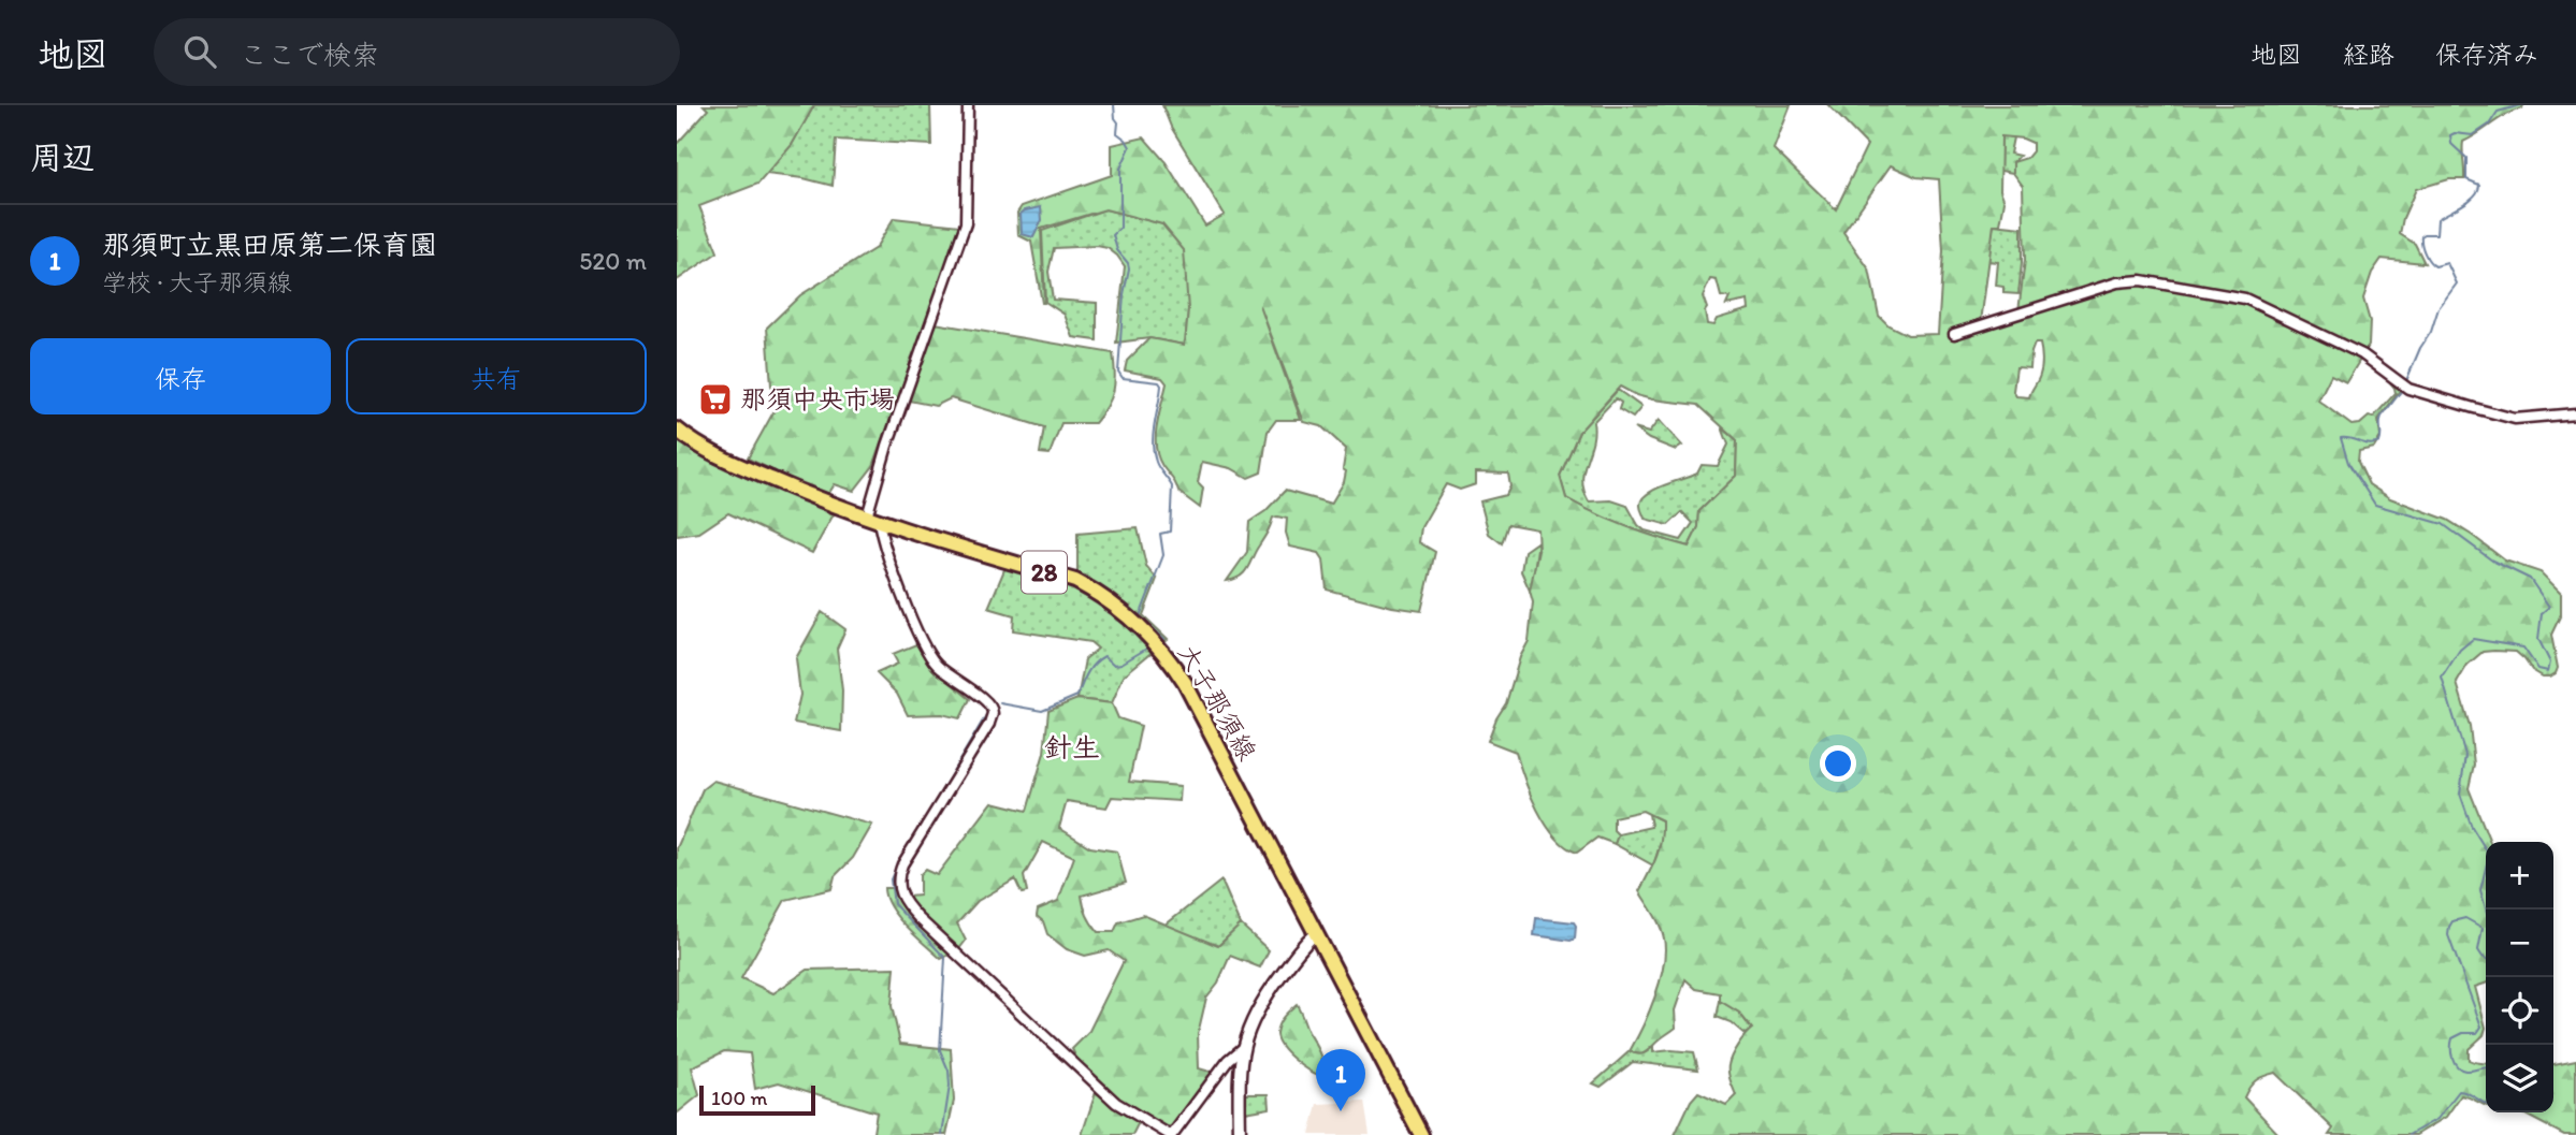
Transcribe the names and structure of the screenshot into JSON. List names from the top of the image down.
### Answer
{
  "streets": {
    "main road": ["28", "大子那須線"]
  },
  "districts": ["針生"],
  "places": {
    "supermarket": ["那須中央市場"]
  },
  "scale_bar": "100 m",
  "page": {
    "header": "地図",
    "search": "ここで検索",
    "nav": ["地図", "経路", "保存済み"],
    "heading": "周辺",
    "list": [
      {
        "mark": "1",
        "name": "那須町立黒田原第二保育園",
        "note": "学校 · 大子那須線",
        "value": "520 m"
      }
    ],
    "buttons": ["保存", "共有"],
    "map_buttons": ["+", "−"],
    "pins": "1",
    "scale": "100 m"
  }
}
